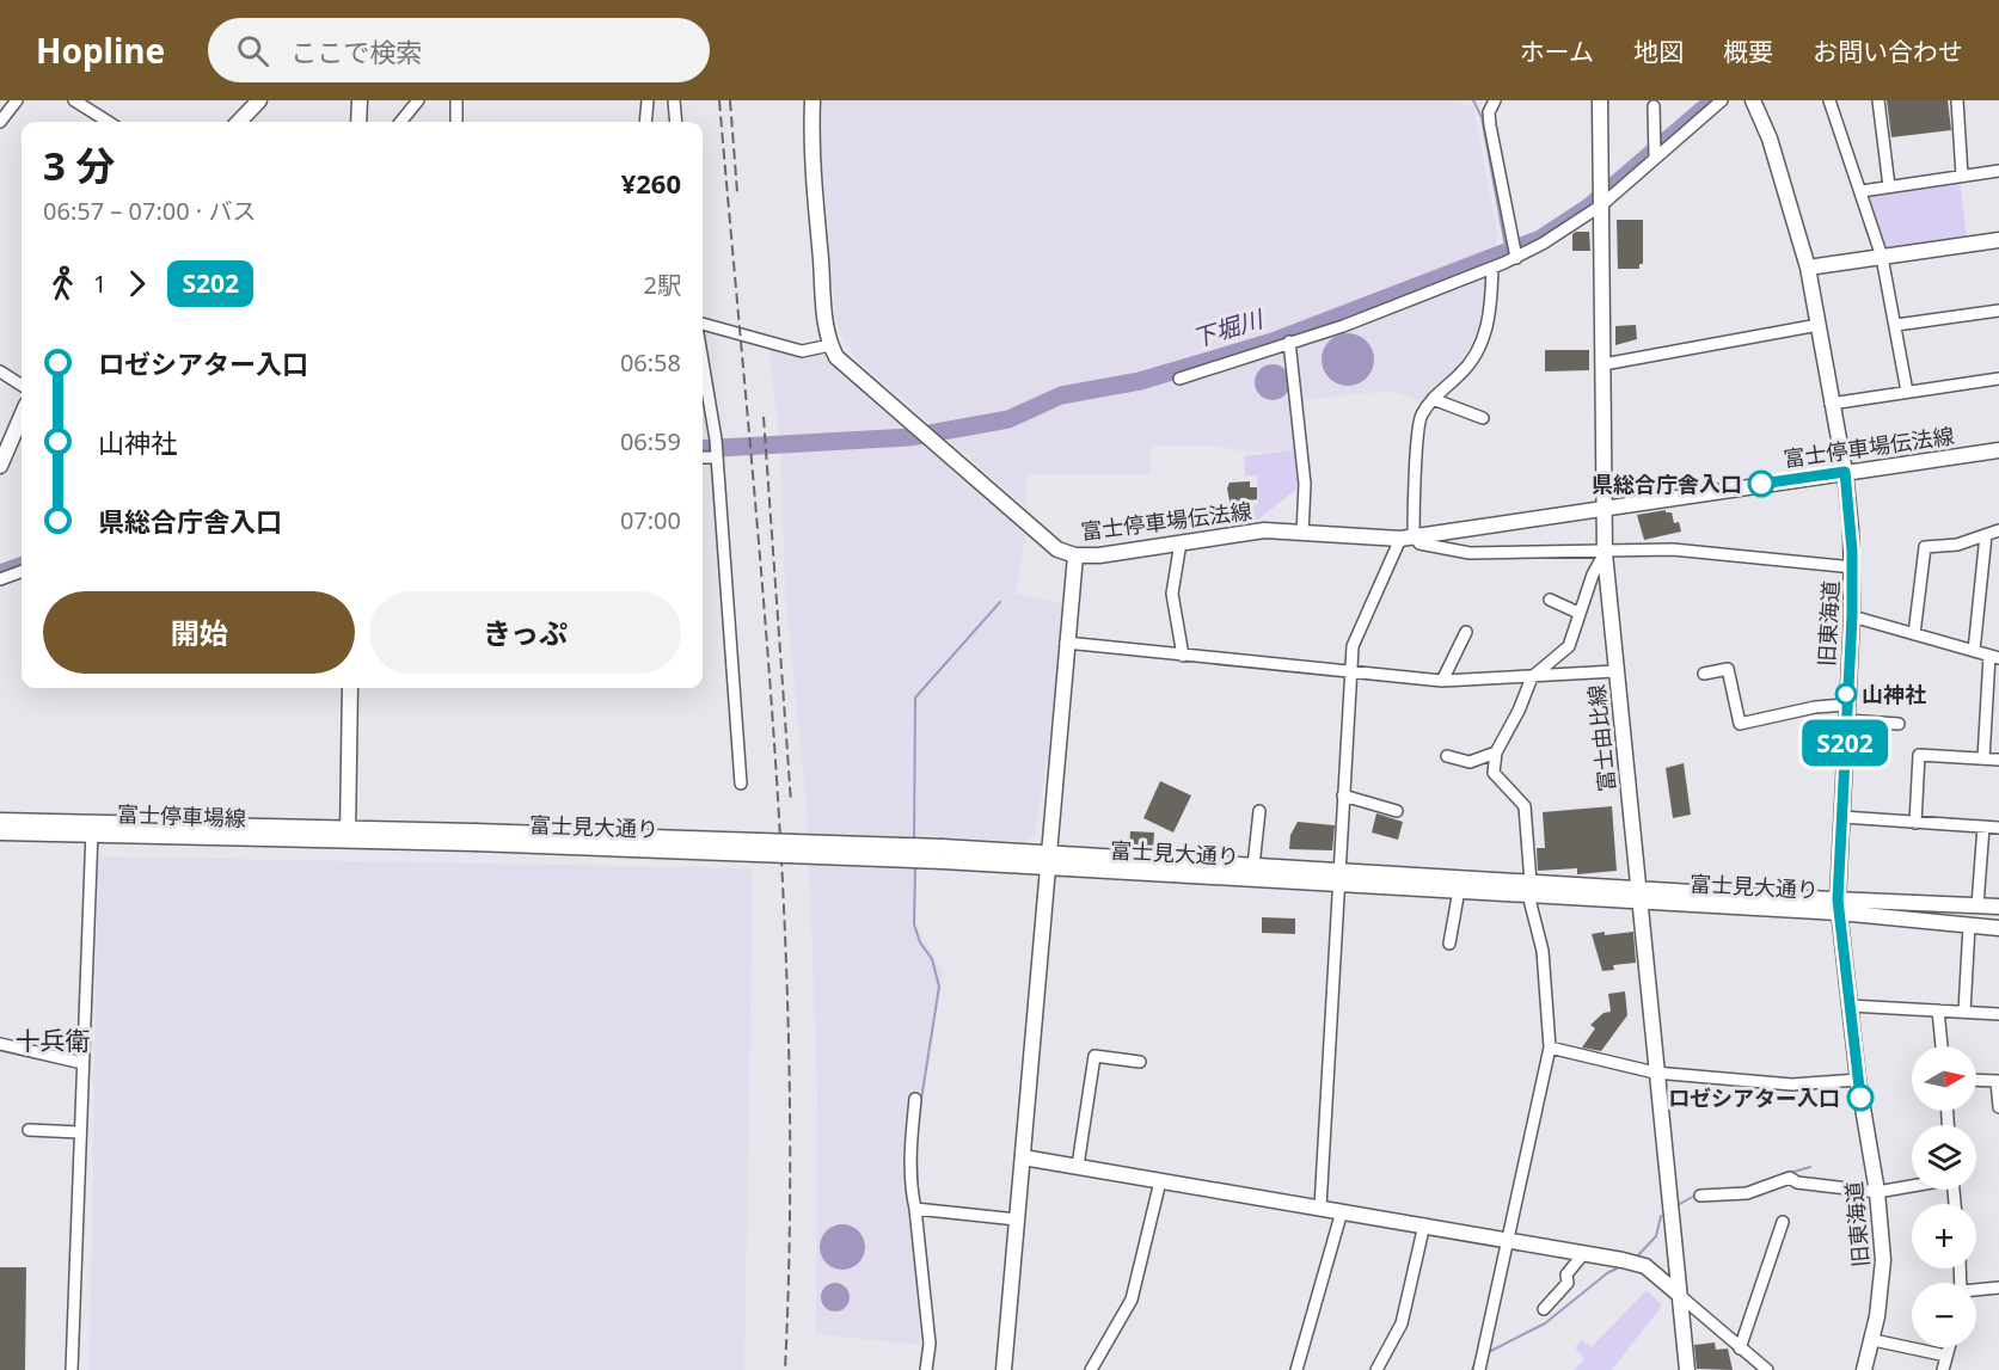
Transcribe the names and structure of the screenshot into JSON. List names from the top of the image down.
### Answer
{
  "streets": {
    "street": [
      "富士停車場伝法線",
      "旧東海道",
      "富士由比線",
      "富士停車場線",
      "富士見大通り"
    ]
  },
  "crossings": [
    ["富士停車場伝法線", "旧東海道"],
    ["富士停車場伝法線", "富士由比線"],
    ["旧東海道", "富士見大通り"],
    ["富士由比線", "富士見大通り"],
    ["富士停車場線", "富士見大通り"]
  ],
  "districts": ["十兵衛"],
  "water": ["下堀川"],
  "places": ["県総合庁舎入口", "山神社", "ロゼシアター入口"],
  "lines": ["bus line S202"],
  "north": "right",
  "page": {
    "header": "Hopline",
    "search": "ここで検索",
    "nav": [
      "ホーム",
      "地図",
      "概要",
      "お問い合わせ"
    ],
    "on_map": "S202",
    "heading": ["3 分", "06:57 – 07:00 · バス", "¥260"],
    "legs": ["1", "S202", "2駅"],
    "list": [
      {
        "name": "ロゼシアター入口",
        "value": "06:58"
      },
      {
        "name": "山神社",
        "value": "06:59"
      },
      {
        "name": "県総合庁舎入口",
        "value": "07:00"
      }
    ],
    "buttons": ["開始", "きっぷ"],
    "map_buttons": ["+", "−"]
  }
}
